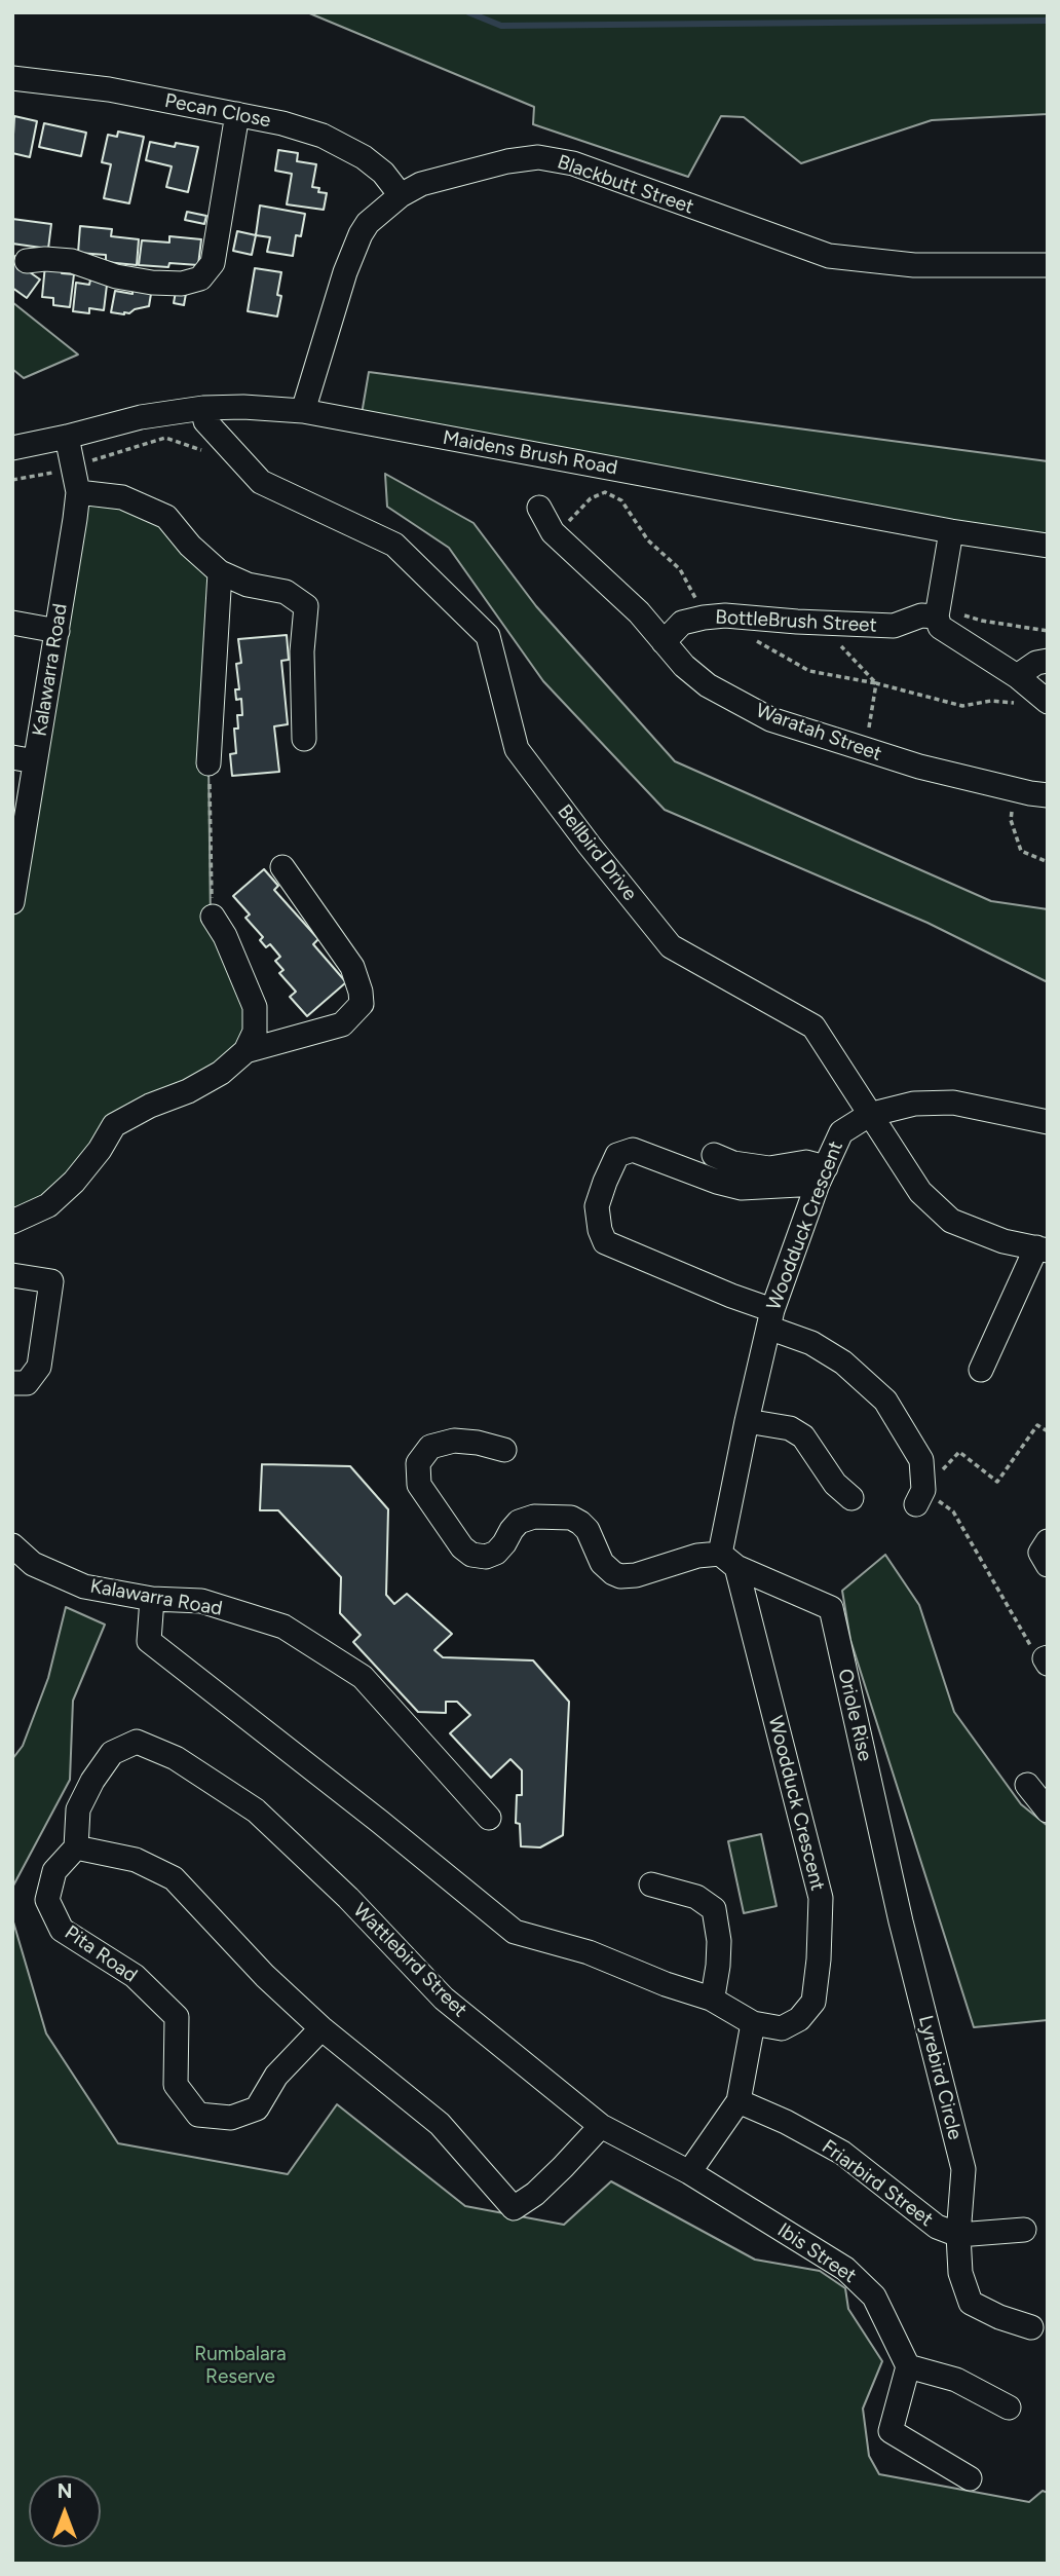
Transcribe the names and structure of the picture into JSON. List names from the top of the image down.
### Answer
{
  "streets": {
    "street": [
      "Pecan Close",
      "Blackbutt Street",
      "Maidens Brush Road",
      "BottleBrush Street",
      "Kalawarra Road",
      "Waratah Street",
      "Bellbird Drive",
      "Woodduck Crescent",
      "Oriole Rise",
      "Pita Road",
      "Wattlebird Street",
      "Lyrebird Circle",
      "Friarbird Street",
      "Ibis Street"
    ]
  },
  "crossings": [
    ["Pecan Close", "Blackbutt Street"],
    ["Blackbutt Street", "Maidens Brush Road"],
    ["Maidens Brush Road", "Kalawarra Road"],
    ["Maidens Brush Road", "Bellbird Drive"],
    ["BottleBrush Street", "Waratah Street"],
    ["Kalawarra Road", "Woodduck Crescent"],
    ["Bellbird Drive", "Woodduck Crescent"],
    ["Woodduck Crescent", "Oriole Rise"],
    ["Oriole Rise", "Lyrebird Circle"],
    ["Pita Road", "Wattlebird Street"],
    ["Wattlebird Street", "Ibis Street"],
    ["Lyrebird Circle", "Friarbird Street"]
  ],
  "parks": ["Rumbalara Reserve"],
  "north": "top"
}
